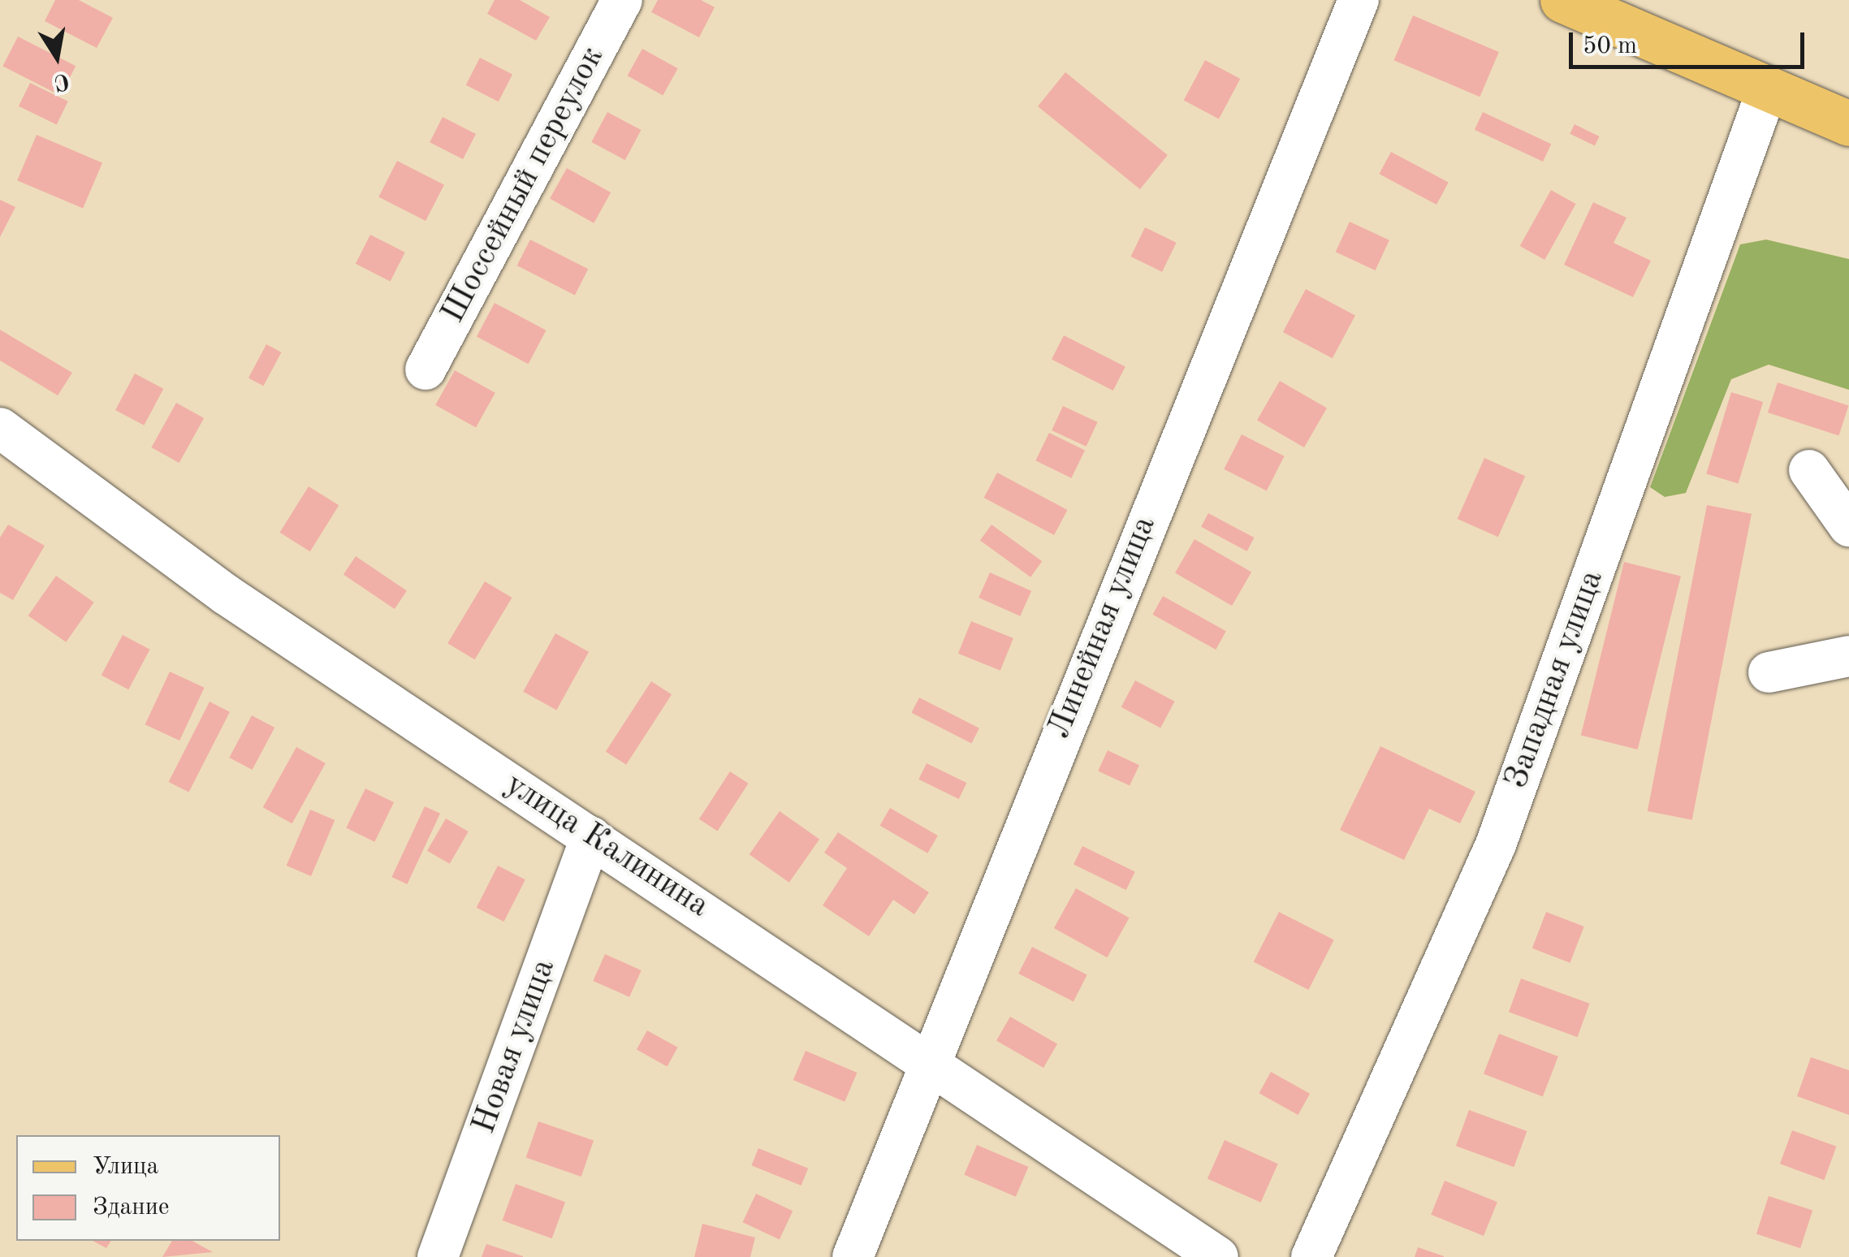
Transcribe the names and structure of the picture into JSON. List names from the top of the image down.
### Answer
{
  "streets": {
    "street": [
      "Шоссейный переулок",
      "Линейная улица",
      "Западная улица",
      "улица Калинина",
      "Новая улица"
    ]
  },
  "crossings": [
    ["Линейная улица", "улица Калинина"],
    ["улица Калинина", "Новая улица"]
  ],
  "legend": ["Улица", "Здание"],
  "scale_bar": "50 m",
  "north": "bottom"
}
